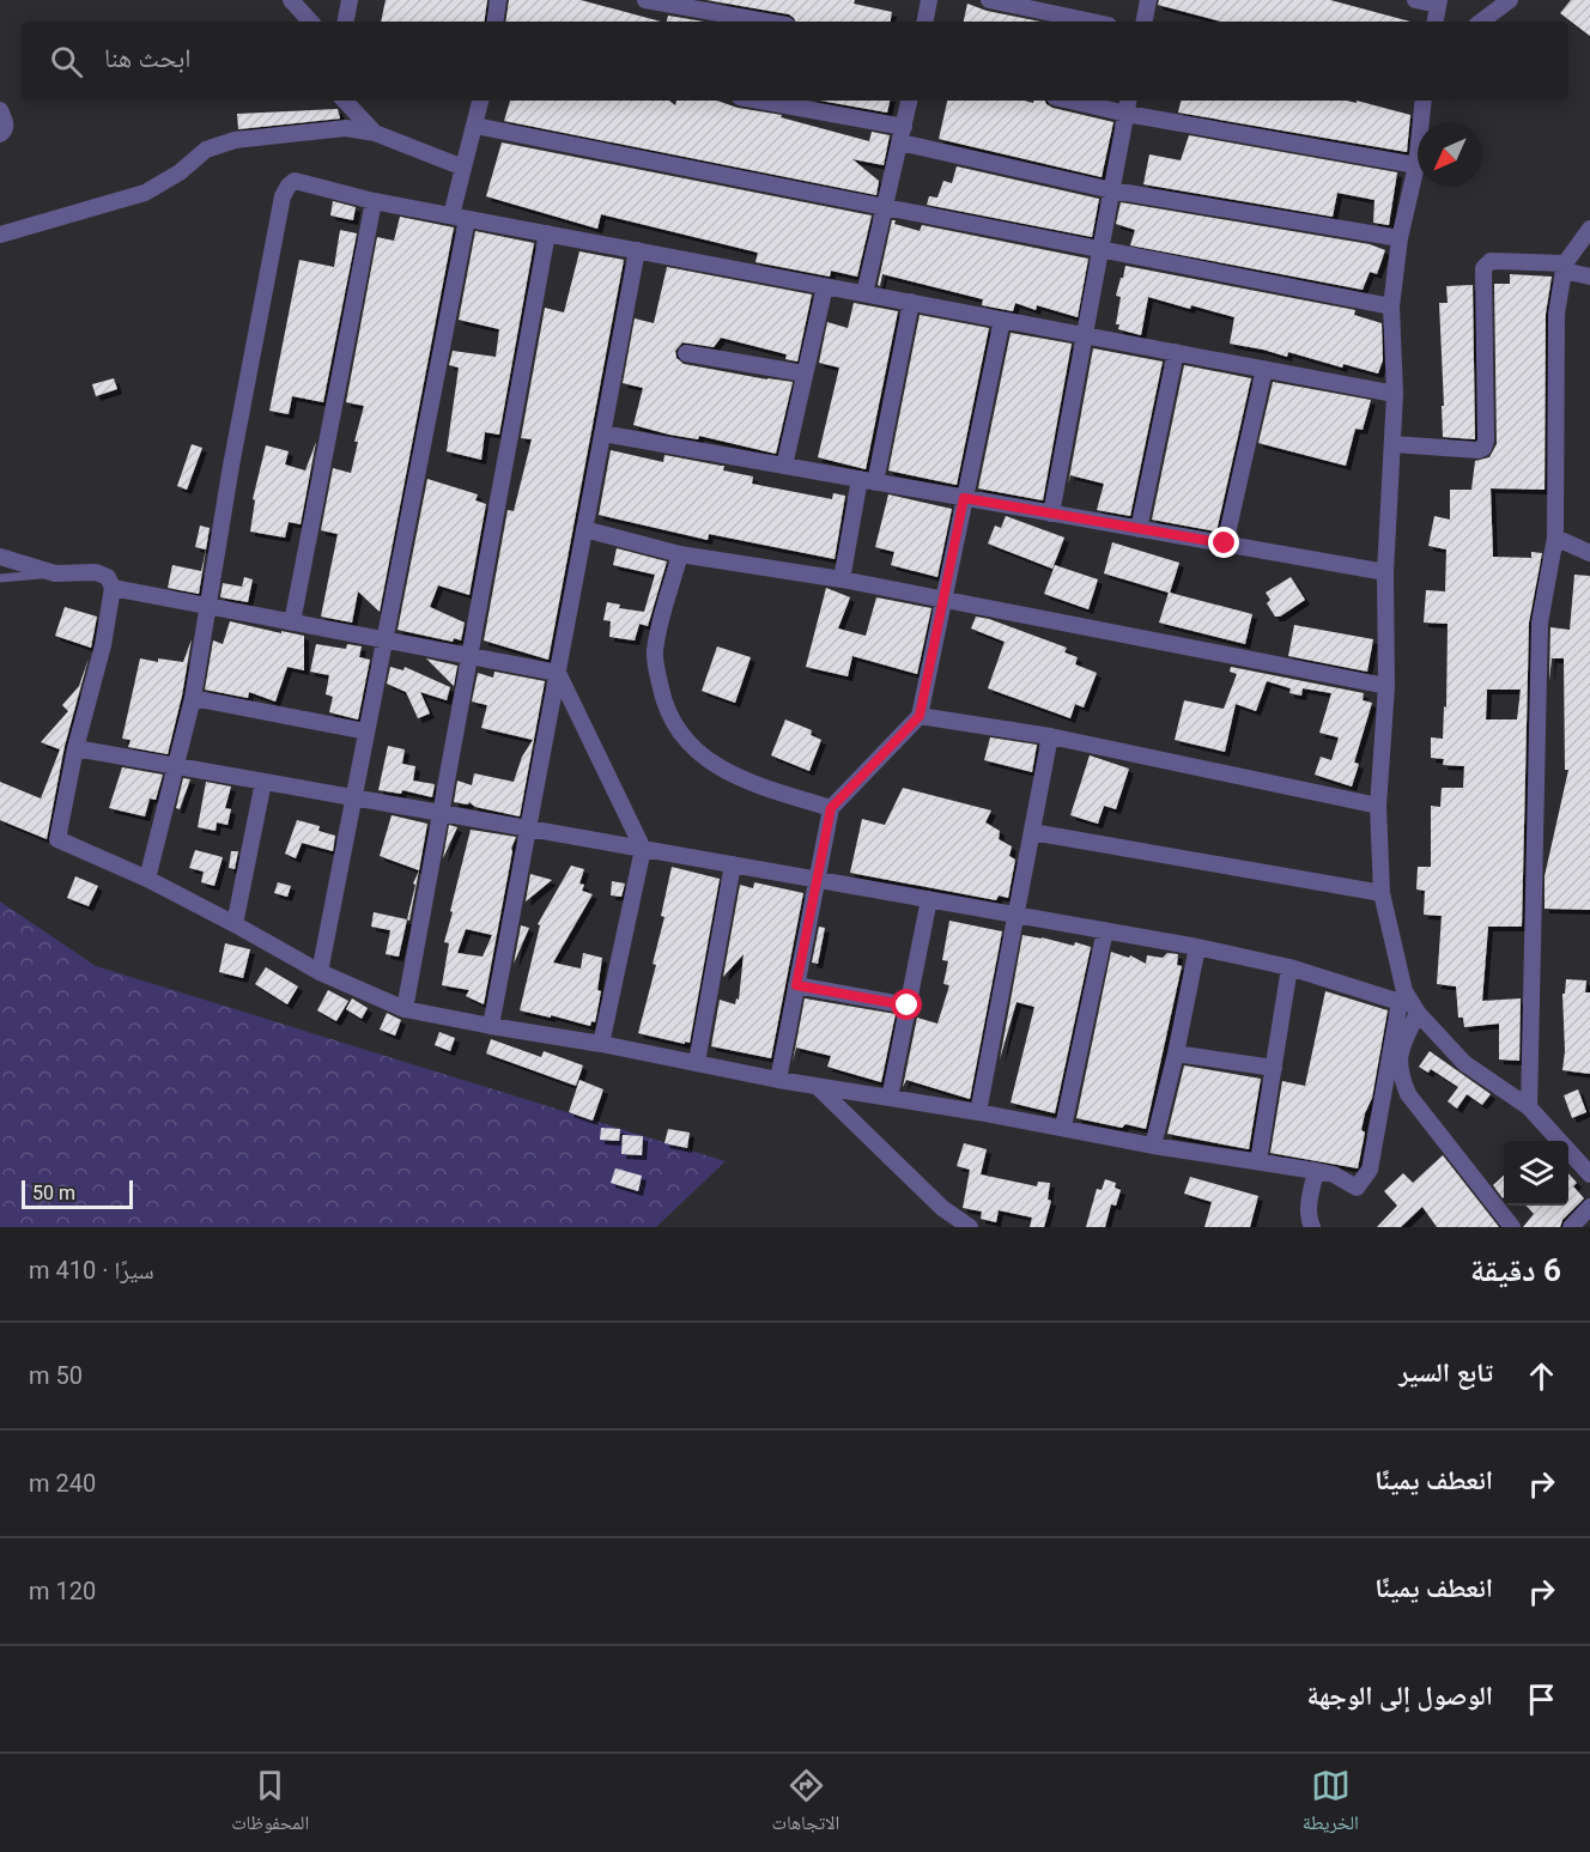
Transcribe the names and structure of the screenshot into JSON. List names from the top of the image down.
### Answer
{
  "scale_bar": "50 m",
  "north": "bottom left",
  "page": {
    "search": "ابحث هنا",
    "scale": "50 m",
    "heading": ["6 دقيقة", "سيرًا · 410 m"],
    "list": [
      ["تابع السير", "50 m"],
      ["انعطف يمينًا", "240 m"],
      ["انعطف يمينًا", "120 m"],
      "الوصول إلى الوجهة"
    ],
    "nav": ["الخريطة", "الاتجاهات", "المحفوظات"]
  }
}
